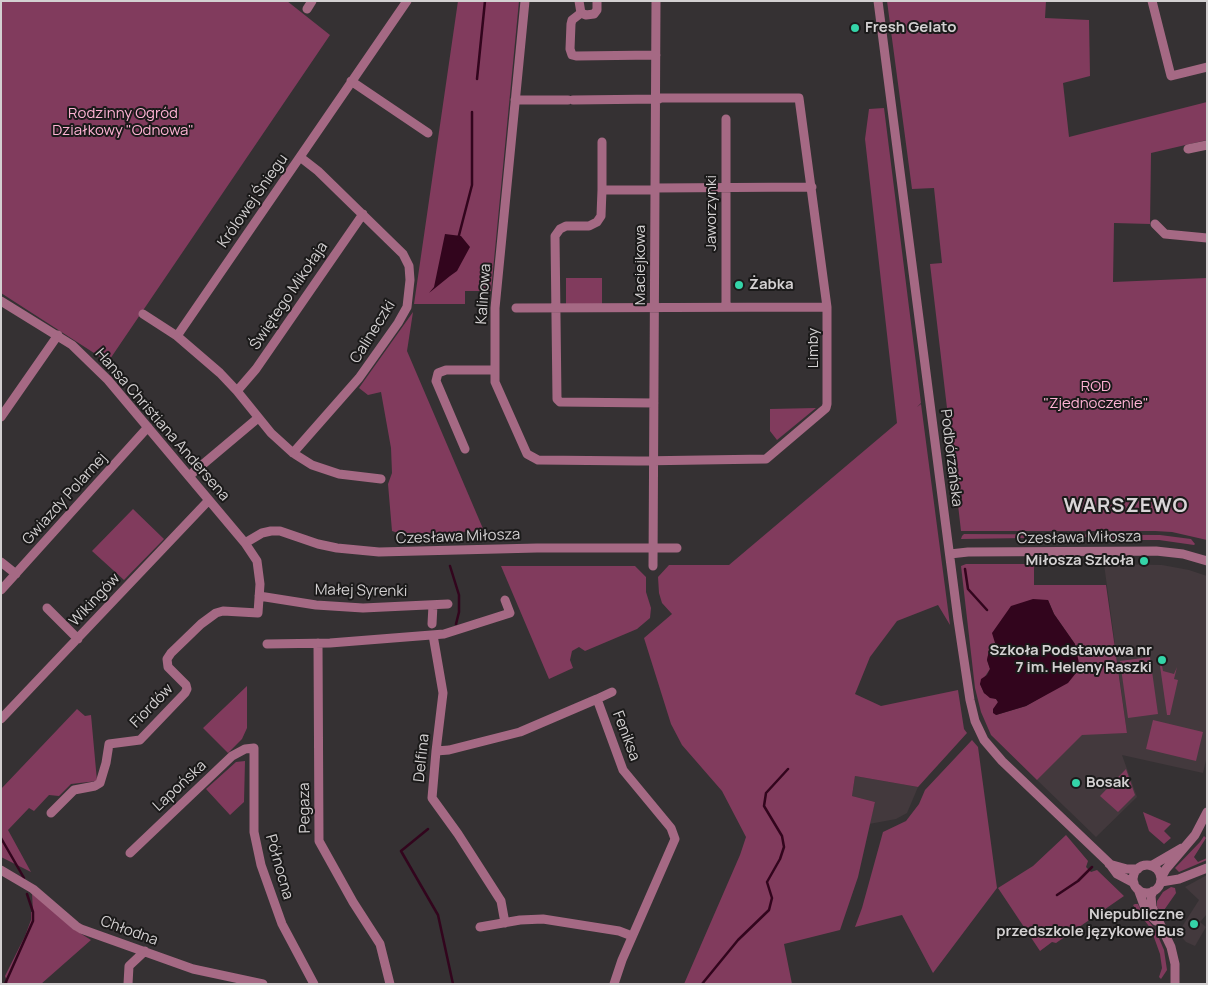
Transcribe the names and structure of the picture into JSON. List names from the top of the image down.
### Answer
{
  "streets": {
    "street": [
      "Królowej Śniegu",
      "Jaworzynki",
      "Maciejkowa",
      "Kalinowa",
      "Świętego Mikołaja",
      "Calineczki",
      "Limby",
      "Hansa Christiana Andersena",
      "Podbórzańska",
      "Gwiazdy Polarnej",
      "Czesława Miłosza",
      "Małej Syrenki",
      "Wikingów",
      "Fiordów",
      "Feniksa",
      "Delfina",
      "Lapońska",
      "Pegaza",
      "Północna",
      "Chłodna"
    ]
  },
  "crossings": [
    ["Królowej Śniegu", "Calineczki"],
    ["Maciejkowa", "Kalinowa"],
    ["Maciejkowa", "Limby"],
    ["Maciejkowa", "Czesława Miłosza"],
    ["Kalinowa", "Limby"],
    ["Świętego Mikołaja", "Calineczki"],
    ["Hansa Christiana Andersena", "Gwiazdy Polarnej"],
    ["Hansa Christiana Andersena", "Czesława Miłosza"],
    ["Hansa Christiana Andersena", "Wikingów"],
    ["Podbórzańska", "Czesława Miłosza"],
    ["Małej Syrenki", "Fiordów"],
    ["Feniksa", "Delfina"],
    ["Lapońska", "Północna"]
  ],
  "districts": ["WARSZEWO"],
  "parks": ["Rodzinny Ogród Działkowy \"Odnowa\"", "ROD \"Zjednoczenie\""],
  "places": [
    "Fresh Gelato",
    "Żabka",
    "Miłosza Szkoła",
    "Szkoła Podstawowa nr 7 im. Heleny Raszki",
    "Bosak",
    "Niepubliczne przedszkole językowe Bus"
  ]
}
